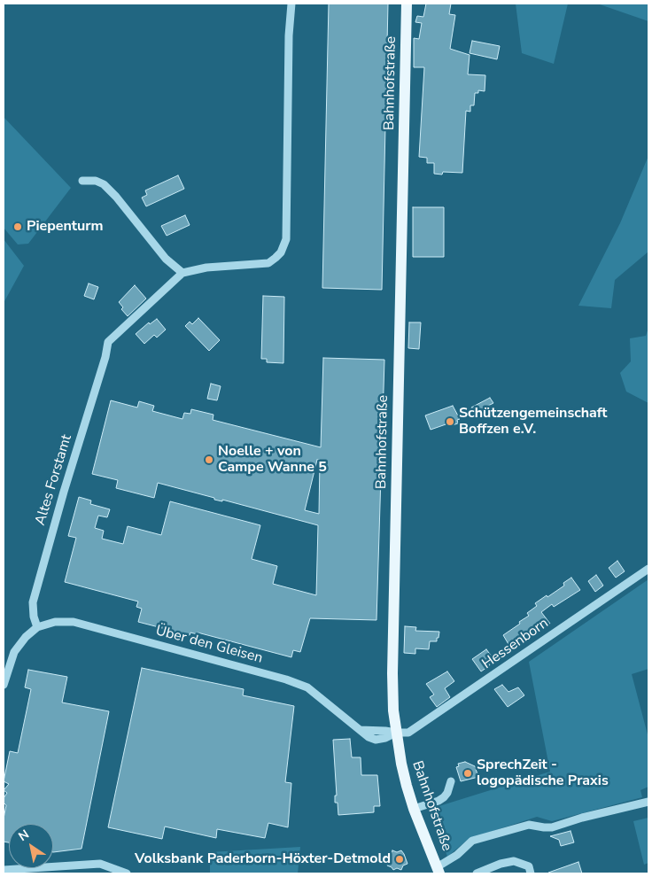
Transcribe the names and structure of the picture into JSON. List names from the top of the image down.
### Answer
{
  "streets": {
    "main road": ["Bahnhofstraße"],
    "street": ["Altes Forstamt", "Hessenborn", "Über den Gleisen"]
  },
  "crossings": [
    ["Bahnhofstraße", "Hessenborn"],
    ["Bahnhofstraße", "Über den Gleisen"],
    ["Altes Forstamt", "Über den Gleisen"],
    ["Hessenborn", "Über den Gleisen"]
  ],
  "places": [
    "Piepenturm",
    "Schützengemeinschaft Boffzen e.V.",
    "Noelle + von Campe Wanne 5",
    "SprechZeit - logopädische Praxis",
    "Volksbank Paderborn-Höxter-Detmold"
  ],
  "north": "top left"
}
